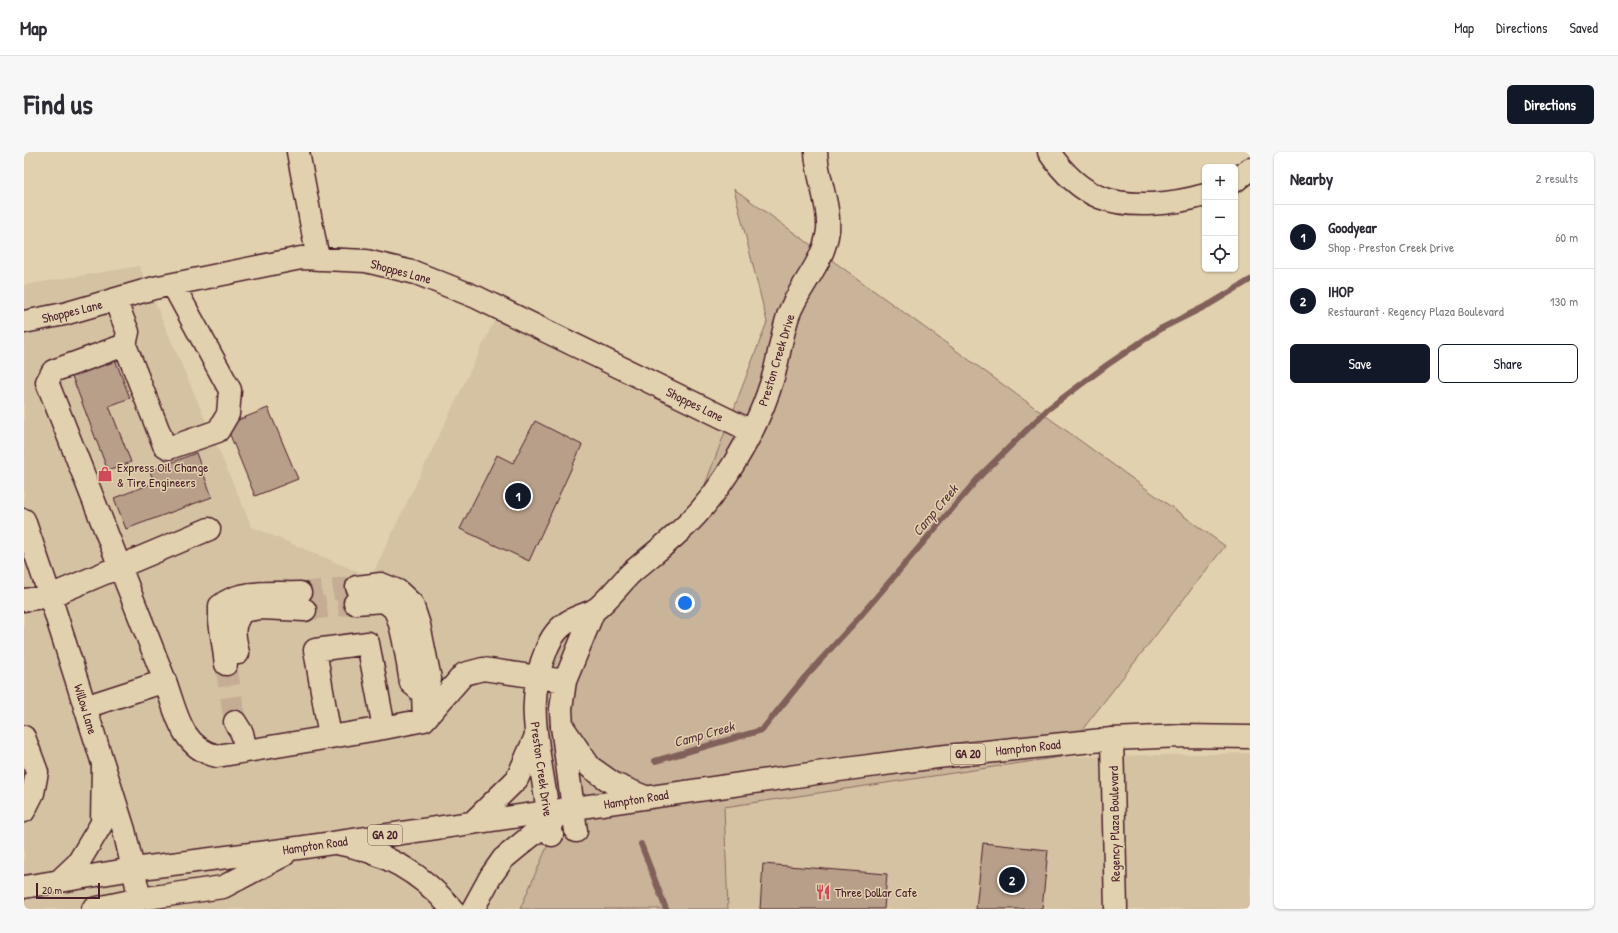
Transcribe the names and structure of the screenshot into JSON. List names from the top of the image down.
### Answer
{
  "streets": {
    "street": [
      "Shoppes Lane",
      "Preston Creek Drive",
      "Willow Lane",
      "Hampton Road",
      "GA 20",
      "Regency Plaza Boulevard"
    ]
  },
  "crossings": [
    ["Shoppes Lane", "Preston Creek Drive"],
    ["Preston Creek Drive", "Hampton Road"],
    ["Willow Lane", "Hampton Road"],
    ["Hampton Road", "Regency Plaza Boulevard"]
  ],
  "water": ["Camp Creek"],
  "places": {
    "shop": ["Express Oil Change & Tire Engineers"],
    "restaurant": ["Three Dollar Cafe"]
  },
  "scale_bar": "20 m",
  "page": {
    "header": "Map",
    "nav": ["Map", "Directions", "Saved"],
    "title": "Find us",
    "buttons": [
      "Directions",
      ["Save", "Share"]
    ],
    "heading": ["Nearby", "2 results"],
    "map_buttons": ["+", "−"],
    "list": [
      {
        "mark": "1",
        "name": "Goodyear",
        "note": "Shop · Preston Creek Drive",
        "value": "60 m"
      },
      {
        "mark": "2",
        "name": "IHOP",
        "note": "Restaurant · Regency Plaza Boulevard",
        "value": "130 m"
      }
    ],
    "pins": ["1", "2"],
    "scale": "20 m"
  }
}
